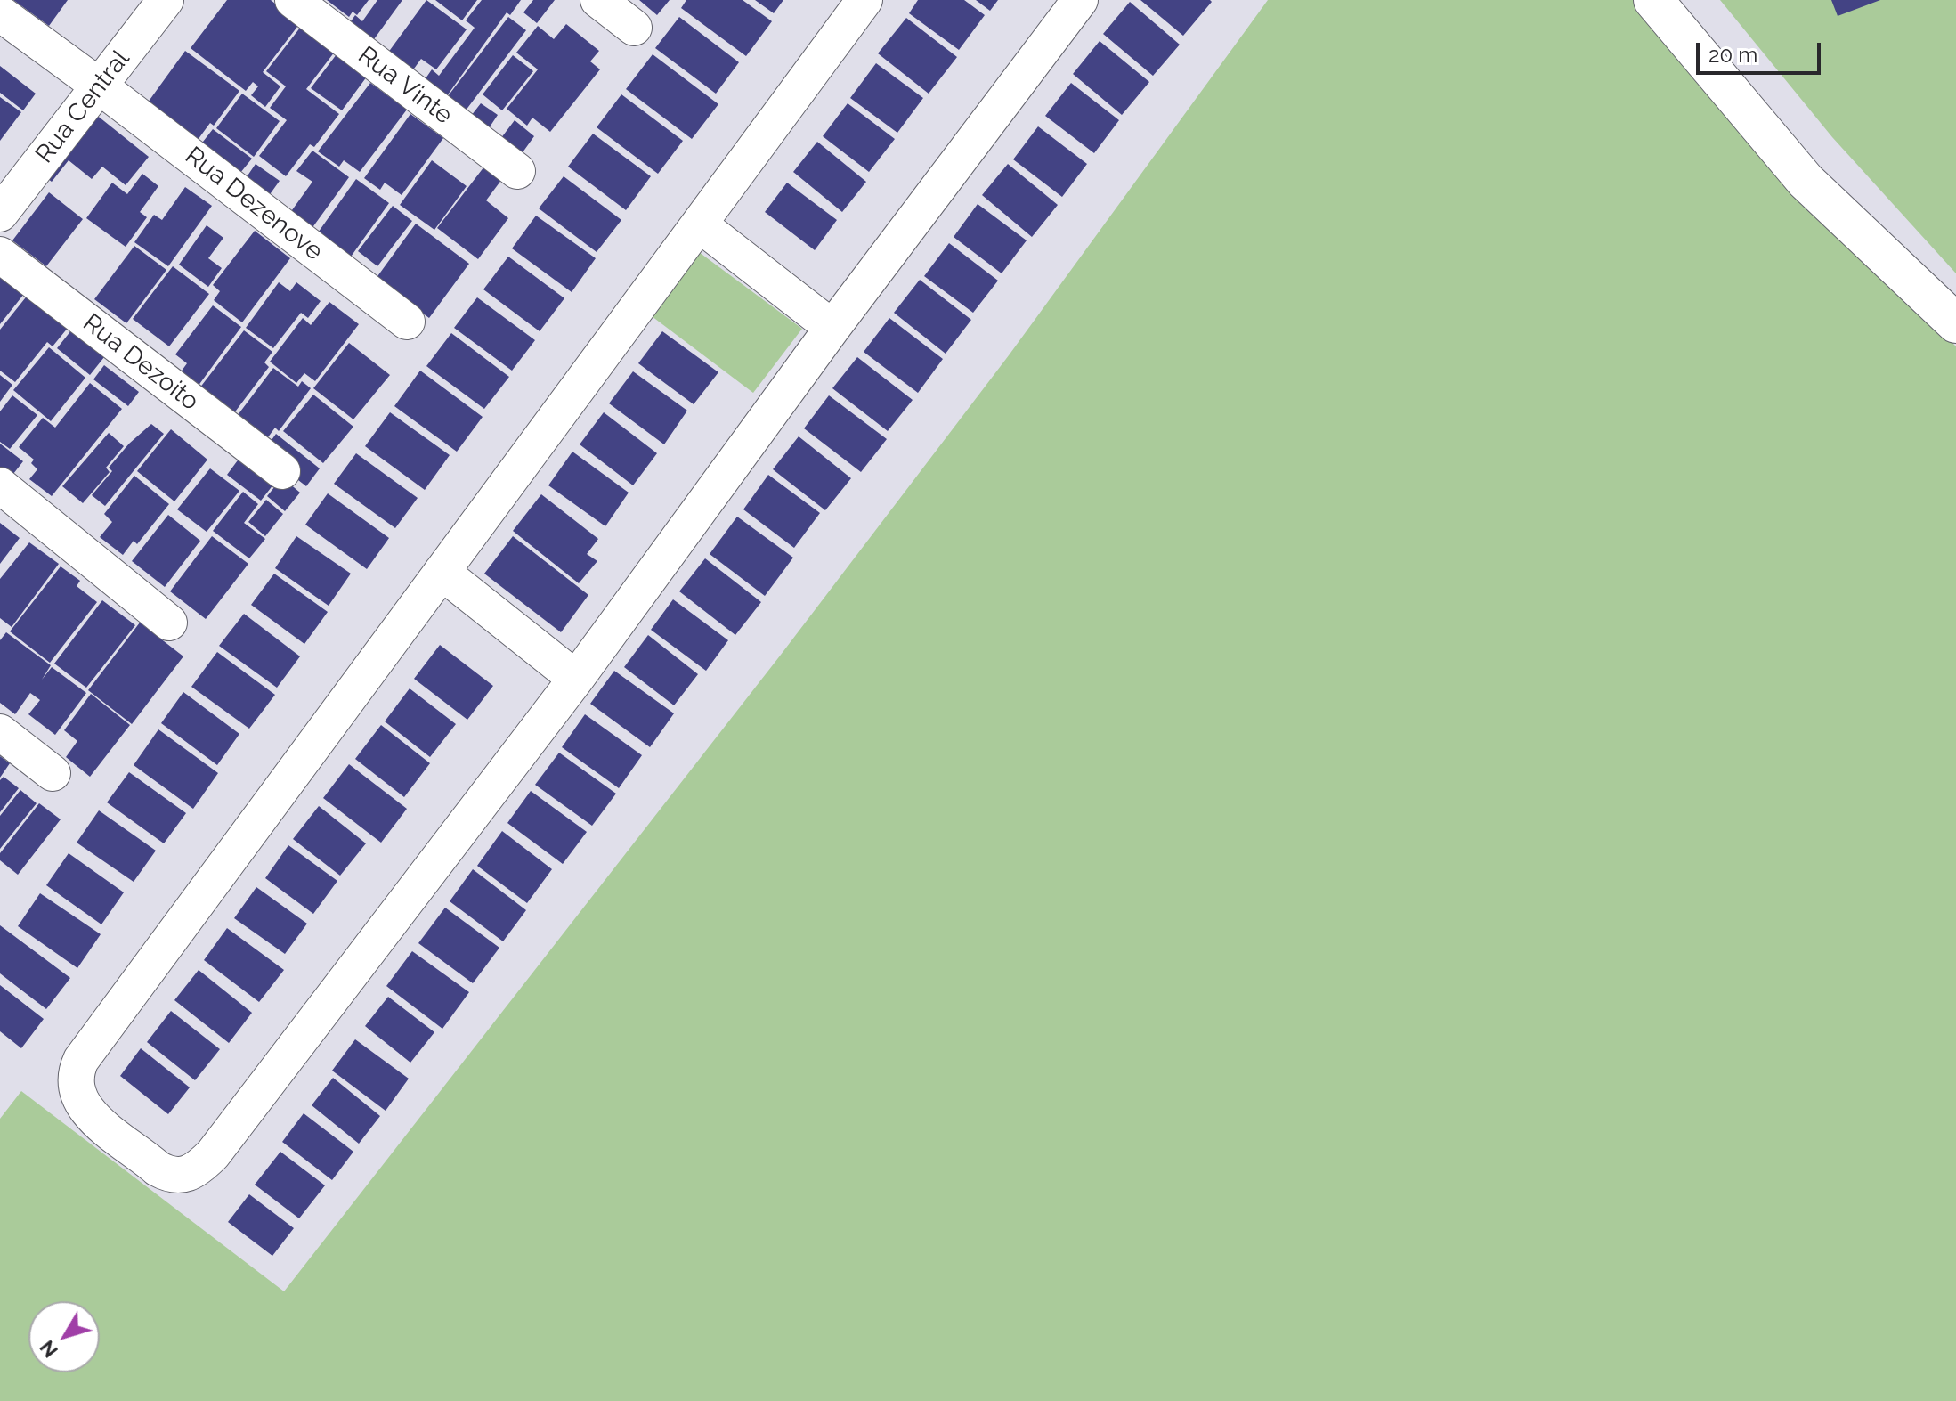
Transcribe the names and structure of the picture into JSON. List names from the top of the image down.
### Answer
{
  "streets": {
    "street": [
      "Rua Vinte",
      "Rua Central",
      "Rua Dezenove",
      "Rua Dezoito"
    ]
  },
  "crossings": [
    ["Rua Central", "Rua Dezenove"]
  ],
  "scale_bar": "20 m",
  "north": "bottom left"
}
